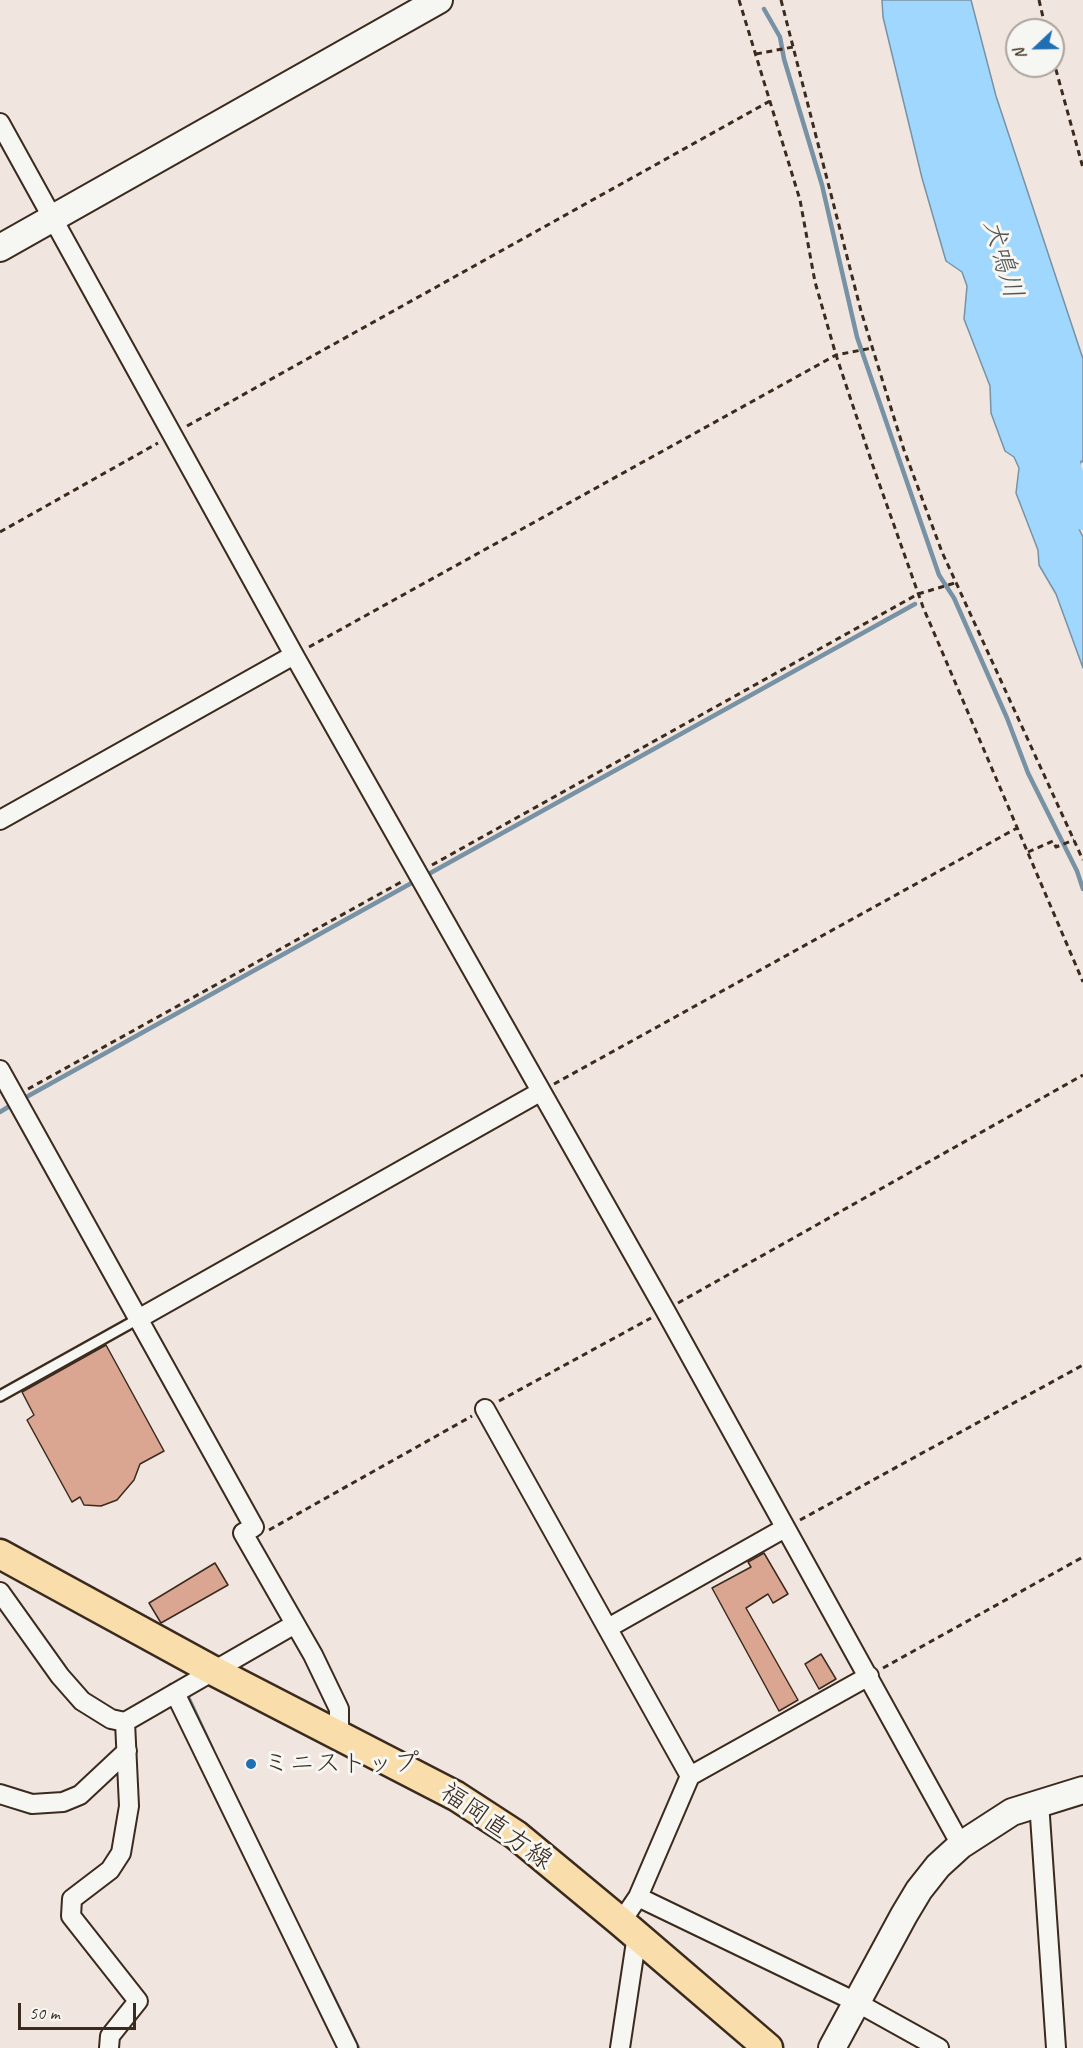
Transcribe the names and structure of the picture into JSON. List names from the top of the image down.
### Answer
{
  "streets": {
    "main road": ["福岡直方線"]
  },
  "water": ["犬鳴川"],
  "places": ["ミニストップ"],
  "scale_bar": "50 m",
  "north": "left"
}
